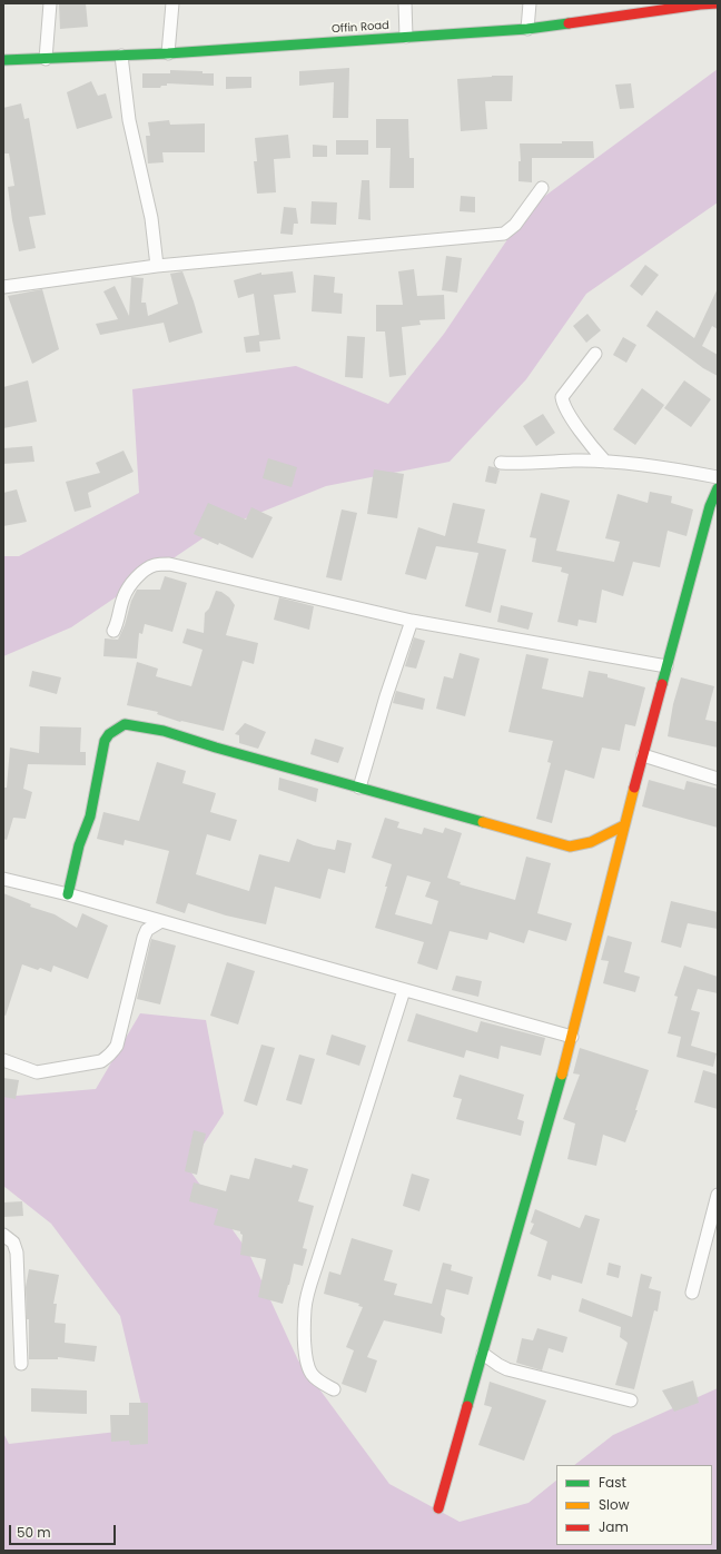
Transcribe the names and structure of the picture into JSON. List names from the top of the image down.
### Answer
{
  "streets": {
    "street": ["Offin Road"]
  },
  "legend": ["Fast", "Slow", "Jam"],
  "scale_bar": "50 m"
}
